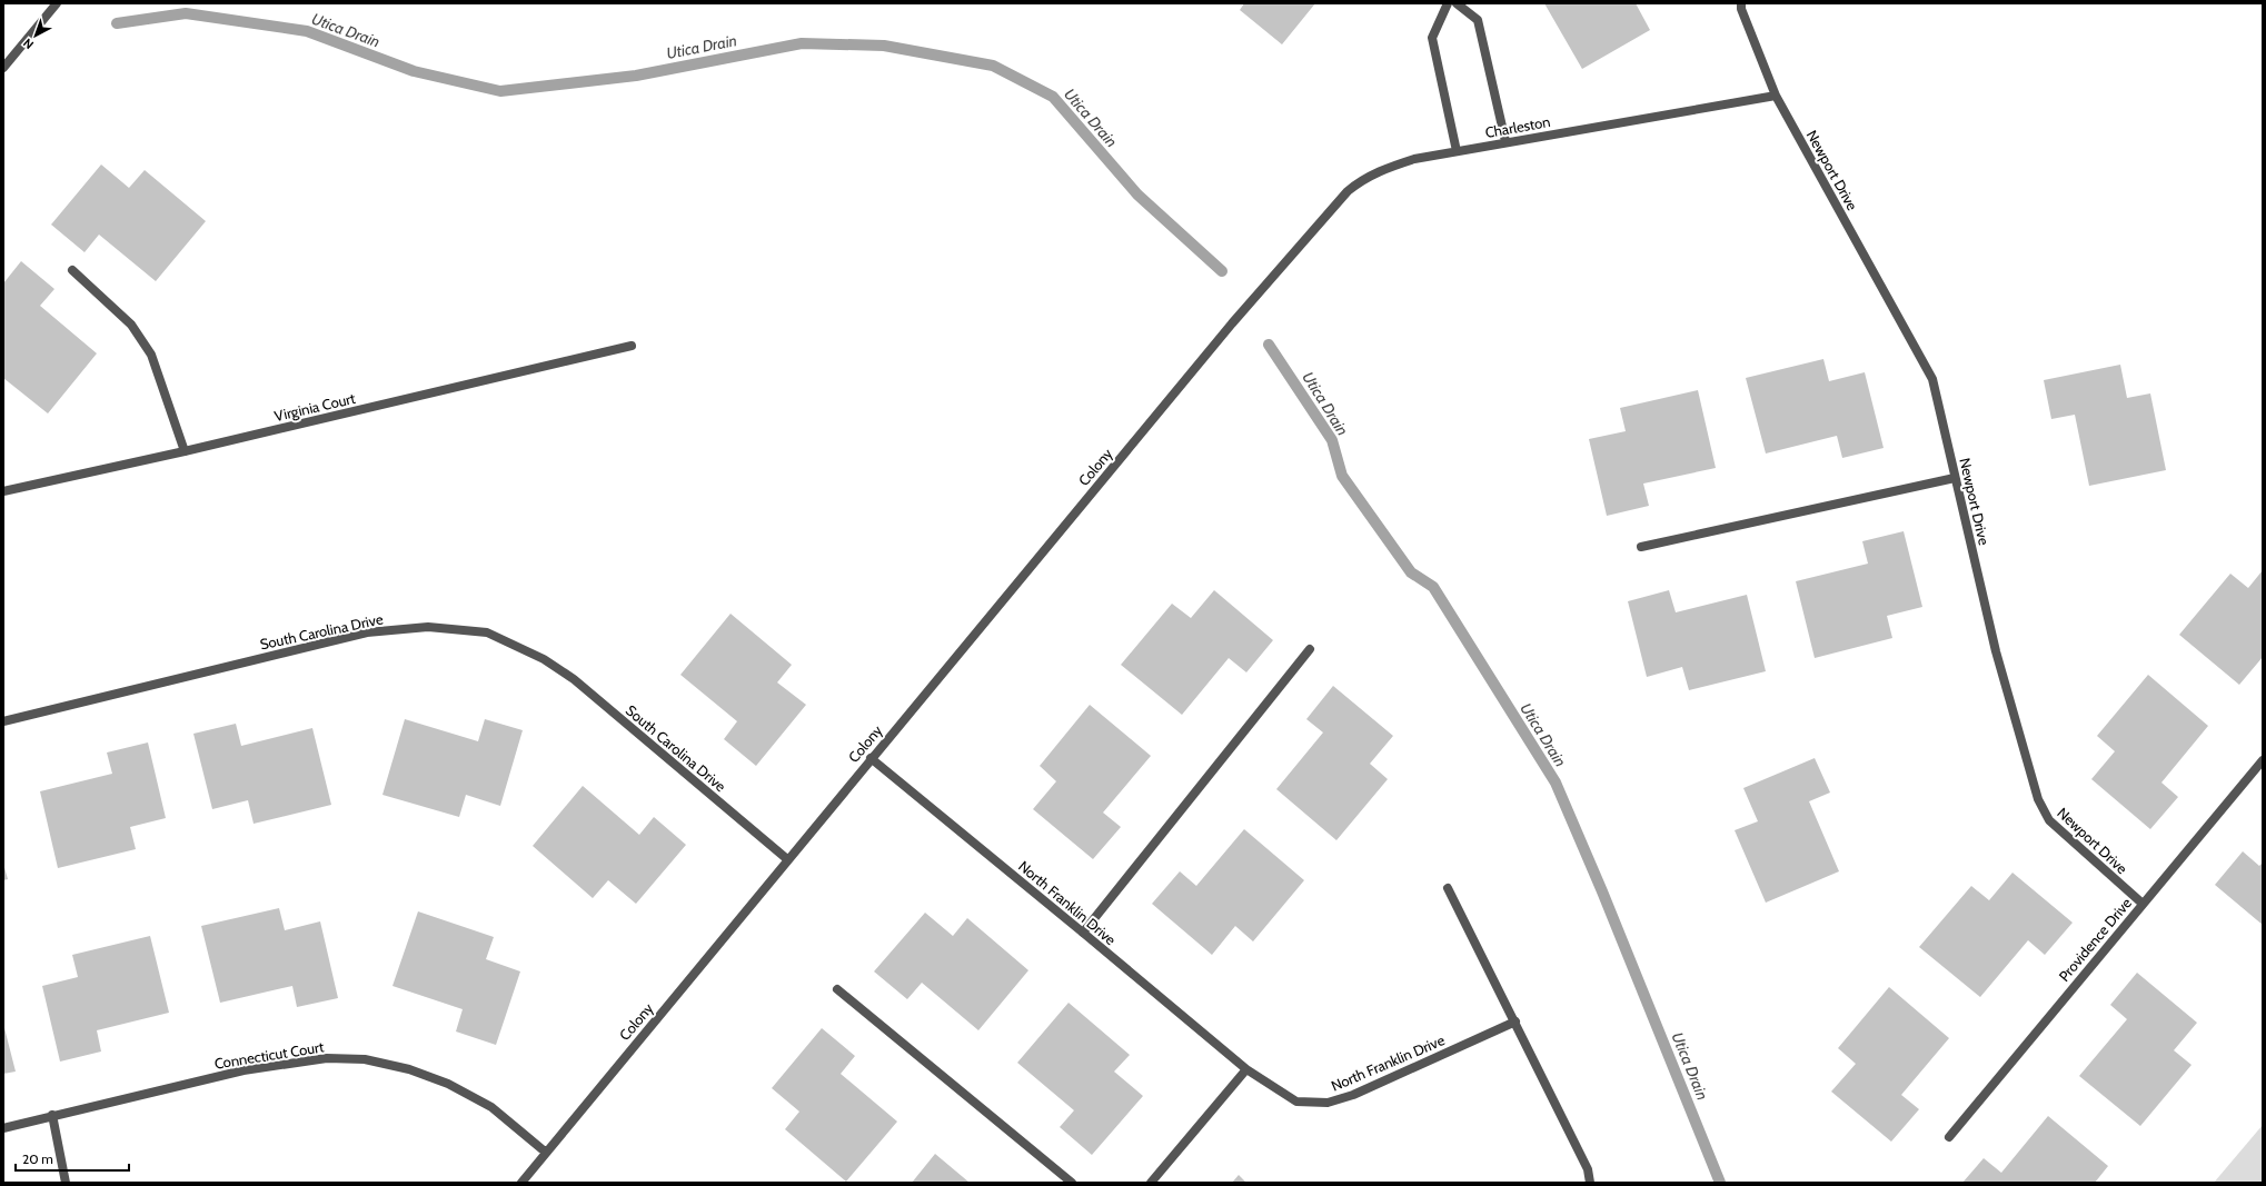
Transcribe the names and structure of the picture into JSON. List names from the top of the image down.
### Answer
{
  "streets": {
    "street": [
      "Charleston",
      "Newport Drive",
      "Virginia Court",
      "Colony",
      "South Carolina Drive",
      "North Franklin Drive",
      "Providence Drive",
      "Connecticut Court"
    ]
  },
  "crossings": [
    ["Charleston", "Newport Drive"],
    ["Charleston", "Colony"],
    ["Newport Drive", "Providence Drive"],
    ["Colony", "South Carolina Drive"],
    ["Colony", "North Franklin Drive"],
    ["Colony", "Connecticut Court"]
  ],
  "water": ["Utica Drain"],
  "scale_bar": "20 m",
  "north": "bottom left"
}
